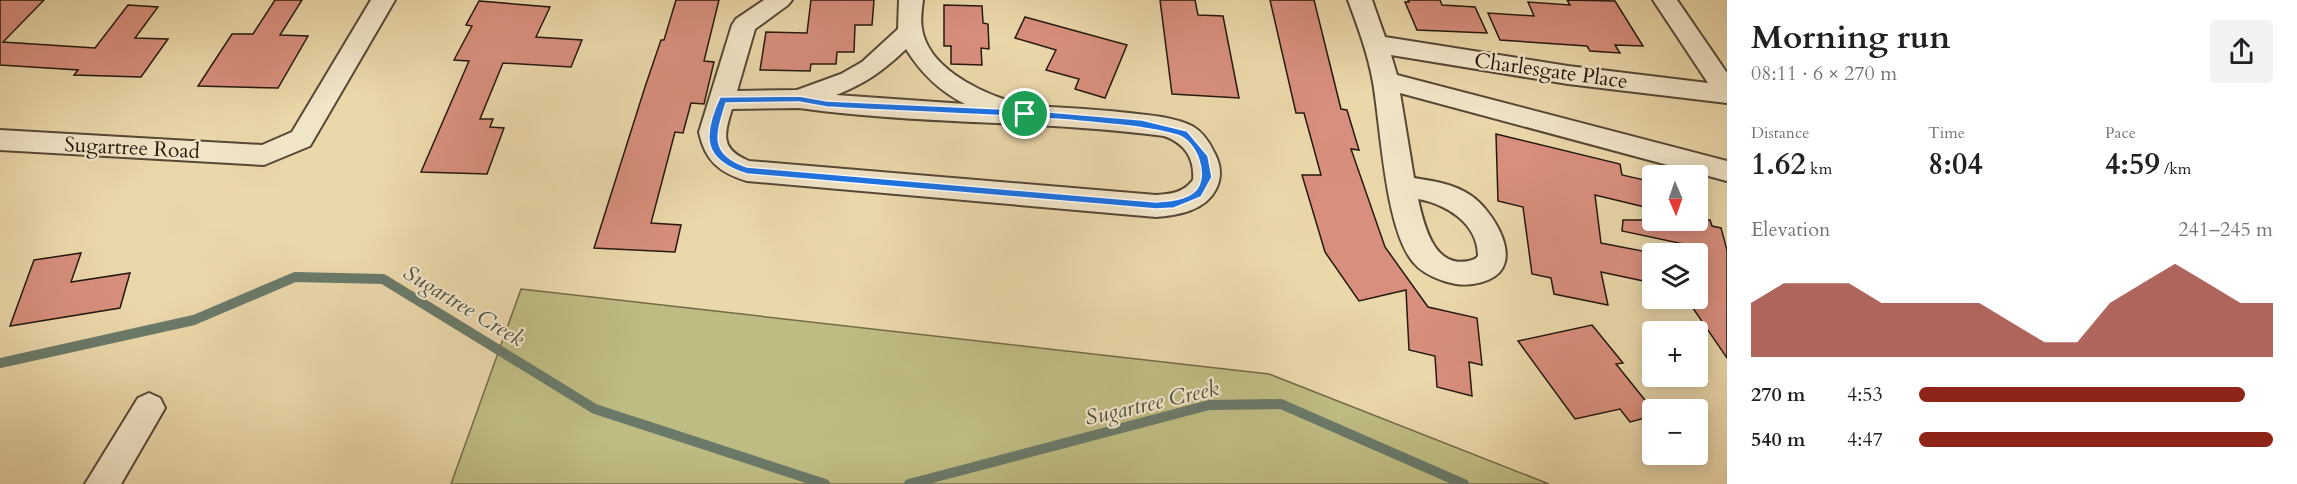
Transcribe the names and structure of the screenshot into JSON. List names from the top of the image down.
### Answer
{
  "streets": {
    "street": ["Charlesgate Place", "Sugartree Road"]
  },
  "water": ["Sugartree Creek"],
  "north": "bottom",
  "page": {
    "heading": ["Morning run", "08:11 · 6 × 270 m"],
    "stats": [
      ["Distance", "1.62 km"],
      ["Time", "8:04"],
      ["Pace", "4:59 /km"]
    ],
    "map_buttons": ["+", "−"],
    "chart": ["Elevation", "241–245 m"],
    "list": [
      {
        "name": "270 m",
        "note": "4:53"
      },
      {
        "name": "540 m",
        "note": "4:47"
      }
    ]
  }
}
